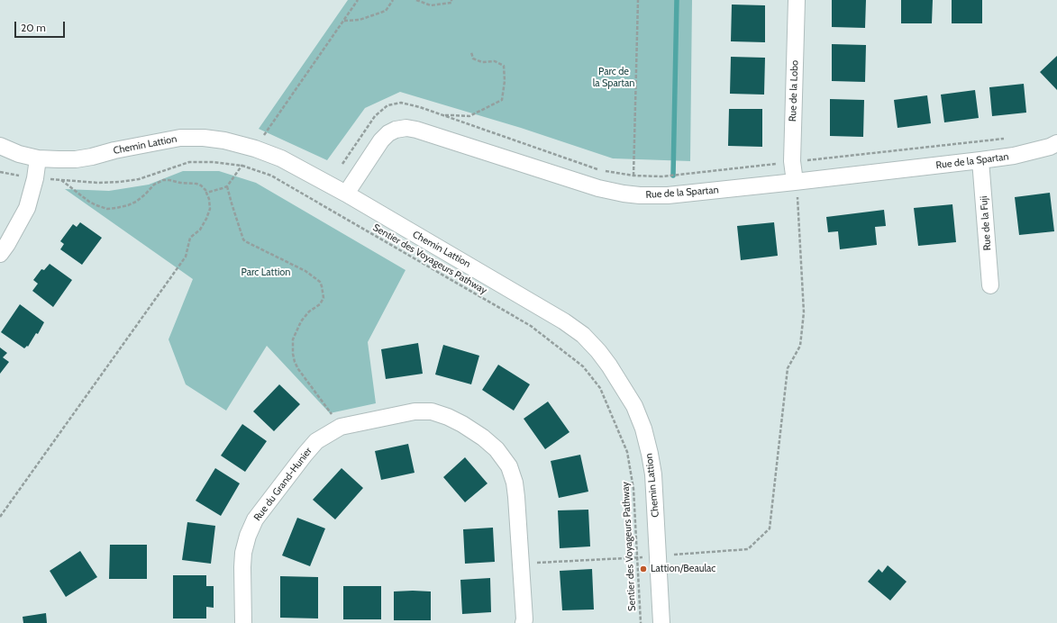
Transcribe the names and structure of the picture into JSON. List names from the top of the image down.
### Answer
{
  "streets": {
    "street": [
      "Rue de la Lobo",
      "Chemin Lattion",
      "Rue de la Spartan",
      "Rue de la Fuji",
      "Rue du Grand-Hunier"
    ],
    "path": ["Sentier des Voyageurs Pathway"]
  },
  "crossings": [
    ["Rue de la Lobo", "Rue de la Spartan"],
    ["Chemin Lattion", "Rue de la Spartan"],
    ["Rue de la Spartan", "Rue de la Fuji"]
  ],
  "parks": ["Parc de la Spartan", "Parc Lattion"],
  "places": ["Lattion/Beaulac"],
  "scale_bar": "20 m"
}
